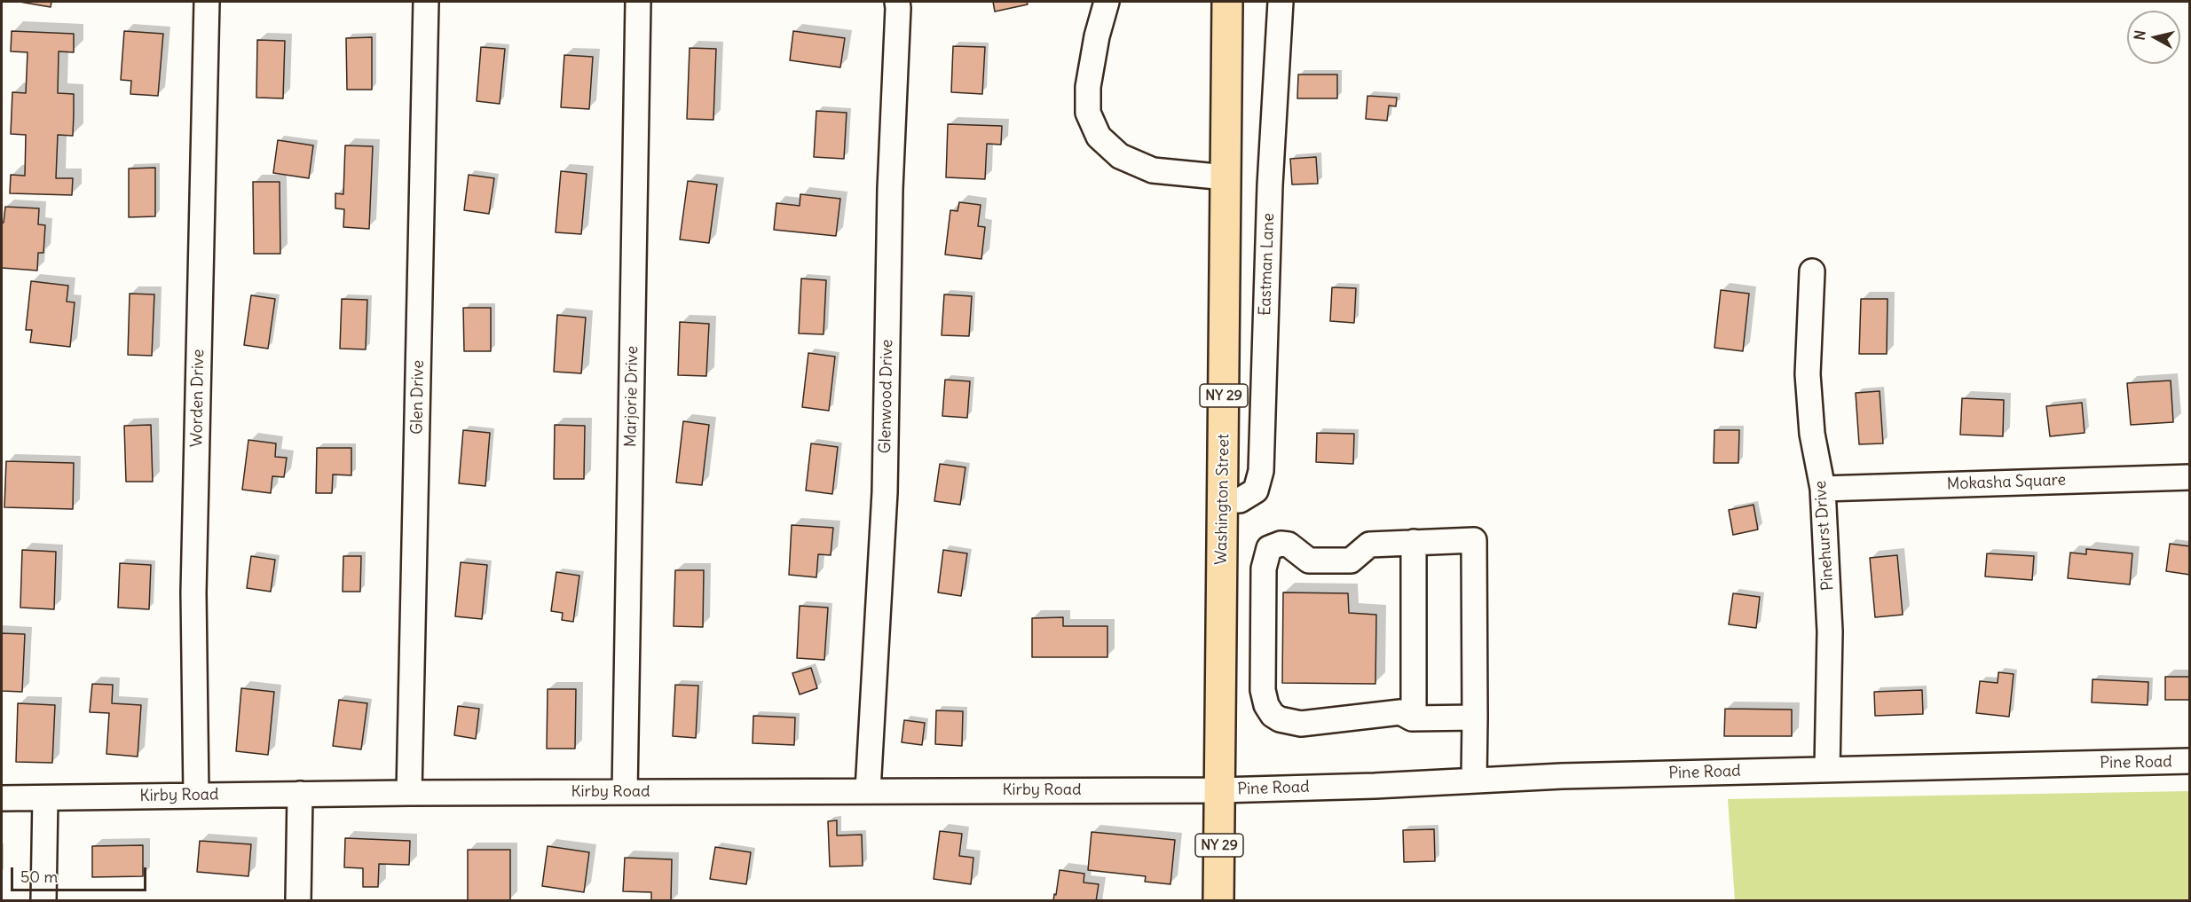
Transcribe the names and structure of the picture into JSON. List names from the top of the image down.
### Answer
{
  "streets": {
    "highway": ["NY 29", "Washington Street"],
    "street": [
      "Eastman Lane",
      "Marjorie Drive",
      "Glenwood Drive",
      "Glen Drive",
      "Worden Drive",
      "Mokasha Square",
      "Pinehurst Drive",
      "Pine Road",
      "Kirby Road"
    ]
  },
  "crossings": [
    ["Eastman Lane", "Washington Street"],
    ["Marjorie Drive", "Kirby Road"],
    ["Glenwood Drive", "Kirby Road"],
    ["Glen Drive", "Kirby Road"],
    ["Worden Drive", "Kirby Road"],
    ["Mokasha Square", "Pinehurst Drive"],
    ["Washington Street", "Pine Road"],
    ["Washington Street", "Kirby Road"],
    ["Pinehurst Drive", "Pine Road"],
    ["Pine Road", "Kirby Road"]
  ],
  "scale_bar": "50 m",
  "north": "left"
}
